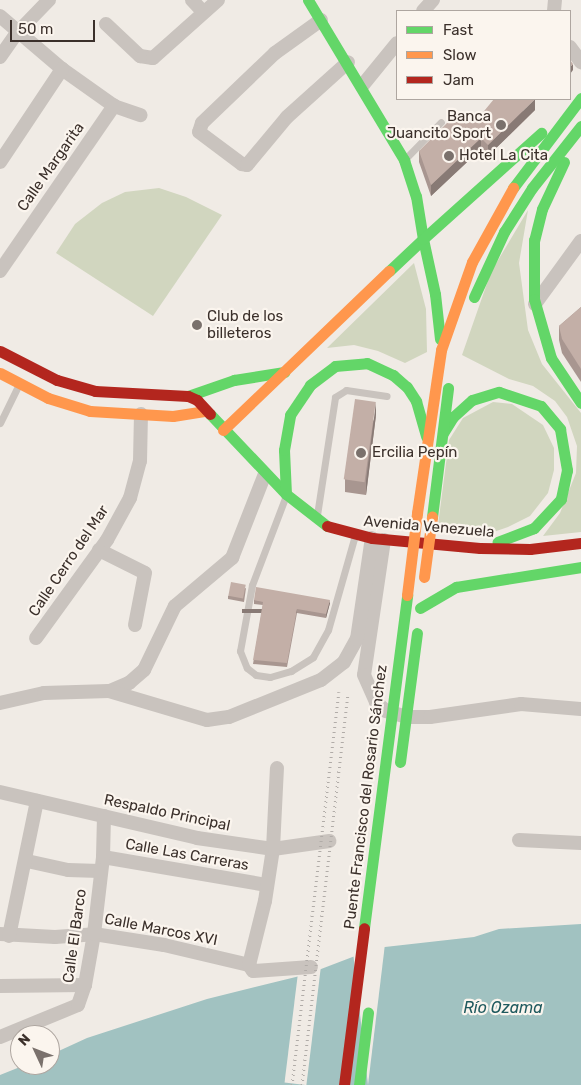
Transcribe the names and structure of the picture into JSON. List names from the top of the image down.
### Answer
{
  "streets": {
    "main road": ["Avenida Venezuela", "Puente Francisco del Rosario Sánchez"],
    "street": [
      "Calle Margarita",
      "Calle Cerro del Mar",
      "Respaldo Principal",
      "Calle Las Carreras",
      "Calle Marcos XVI",
      "Calle El Barco"
    ]
  },
  "crossings": [
    ["Respaldo Principal", "Calle El Barco"],
    ["Calle Las Carreras", "Calle El Barco"],
    ["Calle Marcos XVI", "Calle El Barco"]
  ],
  "water": ["Río Ozama"],
  "places": [
    "Banca Juancito Sport",
    "Hotel La Cita",
    "Club de los billeteros",
    "Ercilia Pepín"
  ],
  "legend": ["Fast", "Slow", "Jam"],
  "scale_bar": "50 m",
  "north": "top left"
}
